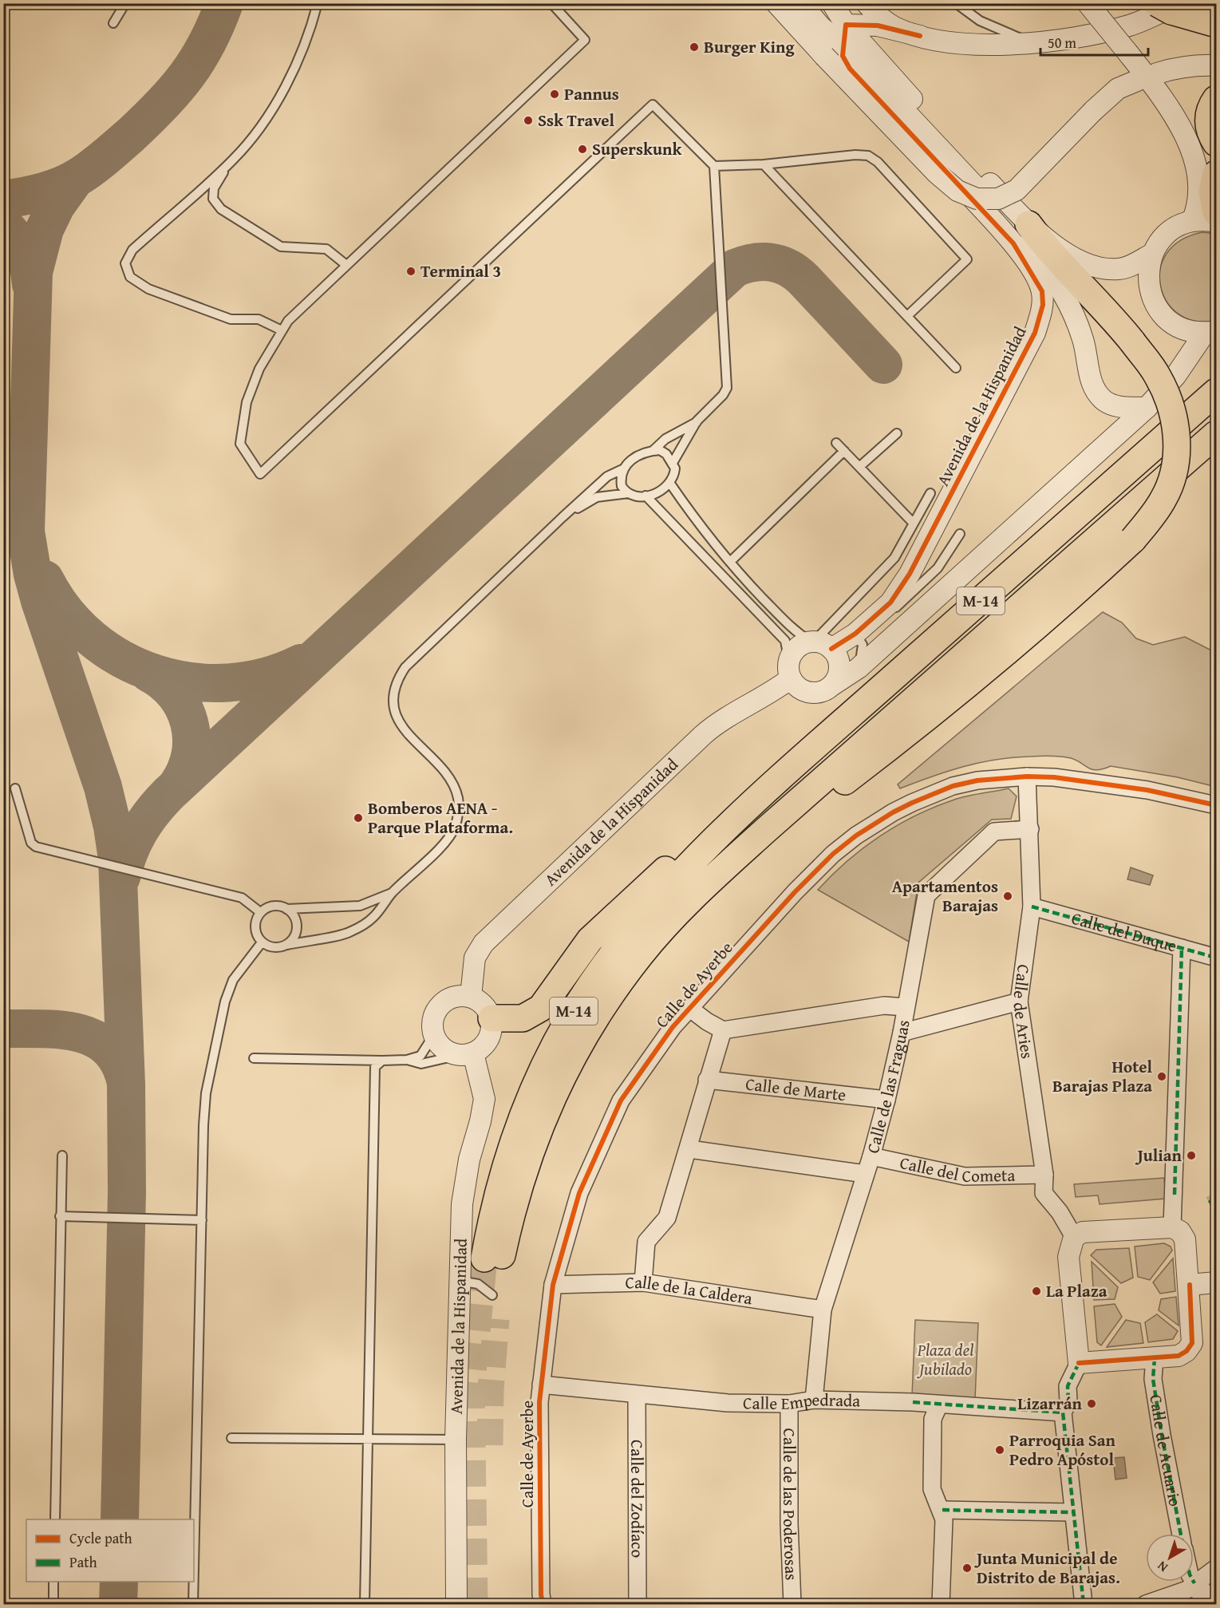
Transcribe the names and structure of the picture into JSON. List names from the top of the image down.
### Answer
{
  "streets": {
    "highway": ["M-14"],
    "street": [
      "Avenida de la Hispanidad",
      "Calle del Duque",
      "Calle de Ayerbe",
      "Calle de Aries",
      "Calle de las Fraguas",
      "Calle de Marte",
      "Calle del Cometa",
      "Calle de la Caldera",
      "Calle Empedrada",
      "Calle de Acuario",
      "Calle del Zodíaco",
      "Calle de las Poderosas"
    ]
  },
  "crossings": [
    ["Calle del Duque", "Calle de Aries"],
    ["Calle de Ayerbe", "Calle de Aries"],
    ["Calle de Ayerbe", "Calle de la Caldera"],
    ["Calle de Ayerbe", "Calle Empedrada"],
    ["Calle de Aries", "Calle de las Fraguas"],
    ["Calle de Aries", "Calle del Cometa"],
    ["Calle de las Fraguas", "Calle de Marte"],
    ["Calle de las Fraguas", "Calle del Cometa"],
    ["Calle de las Fraguas", "Calle de la Caldera"],
    ["Calle de las Fraguas", "Calle Empedrada"],
    ["Calle Empedrada", "Calle del Zodíaco"],
    ["Calle Empedrada", "Calle de las Poderosas"]
  ],
  "parks": ["Plaza del Jubilado"],
  "places": [
    "Burger King",
    "Pannus",
    "Ssk Travel",
    "Superskunk",
    "Terminal 3",
    "Bomberos AENA - Parque Plataforma.",
    "Apartamentos Barajas",
    "Hotel Barajas Plaza",
    "Julian",
    "La Plaza",
    "Lizarrán",
    "Parroquia San Pedro Apóstol",
    "Junta Municipal de Distrito de Barajas."
  ],
  "legend": ["Cycle path", "Path"],
  "scale_bar": "50 m",
  "north": "bottom left"
}
